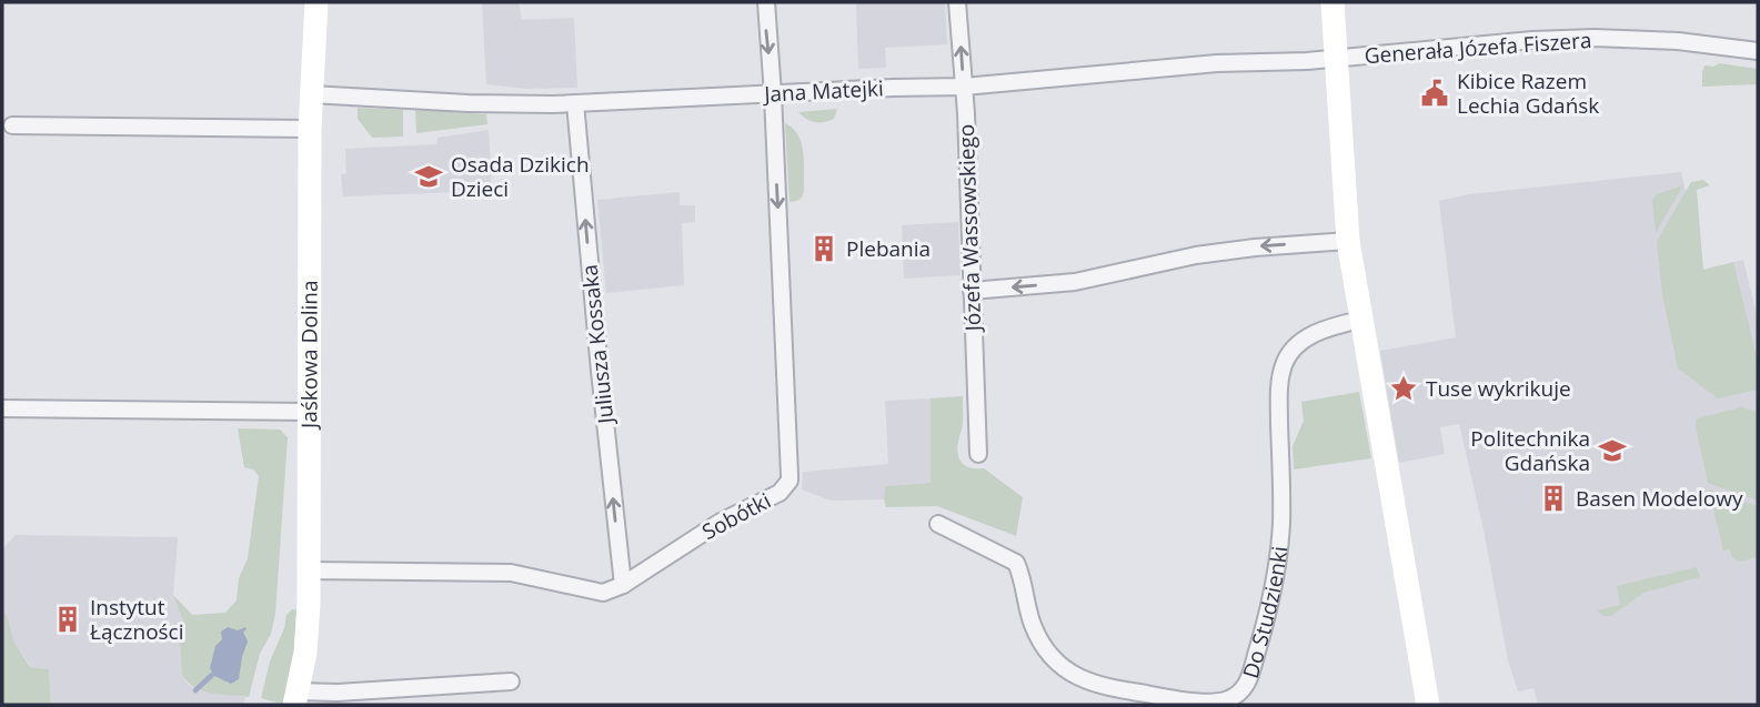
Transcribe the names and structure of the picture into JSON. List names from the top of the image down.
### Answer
{
  "streets": {
    "main road": ["Jaśkowa Dolina"],
    "street": [
      "Generała Józefa Fiszera",
      "Jana Matejki",
      "Józefa Wassowskiego",
      "Juliusza Kossaka",
      "Sobótki",
      "Do Studzienki"
    ]
  },
  "crossings": [
    ["Generała Józefa Fiszera", "Jana Matejki"],
    ["Jana Matejki", "Józefa Wassowskiego"],
    ["Jana Matejki", "Juliusza Kossaka"],
    ["Jana Matejki", "Jaśkowa Dolina"],
    ["Jana Matejki", "Sobótki"],
    ["Juliusza Kossaka", "Sobótki"],
    ["Jaśkowa Dolina", "Sobótki"]
  ],
  "one_way": ["Juliusza Kossaka", "Sobótki"],
  "places": {
    "public building": ["Kibice Razem Lechia Gdańsk"],
    "school or university": ["Osada Dzikich Dzieci", "Politechnika Gdańska"],
    "building": ["Plebania", "Basen Modelowy", "Instytut Łączności"],
    "place": ["Tuse wykrikuje"]
  }
}
